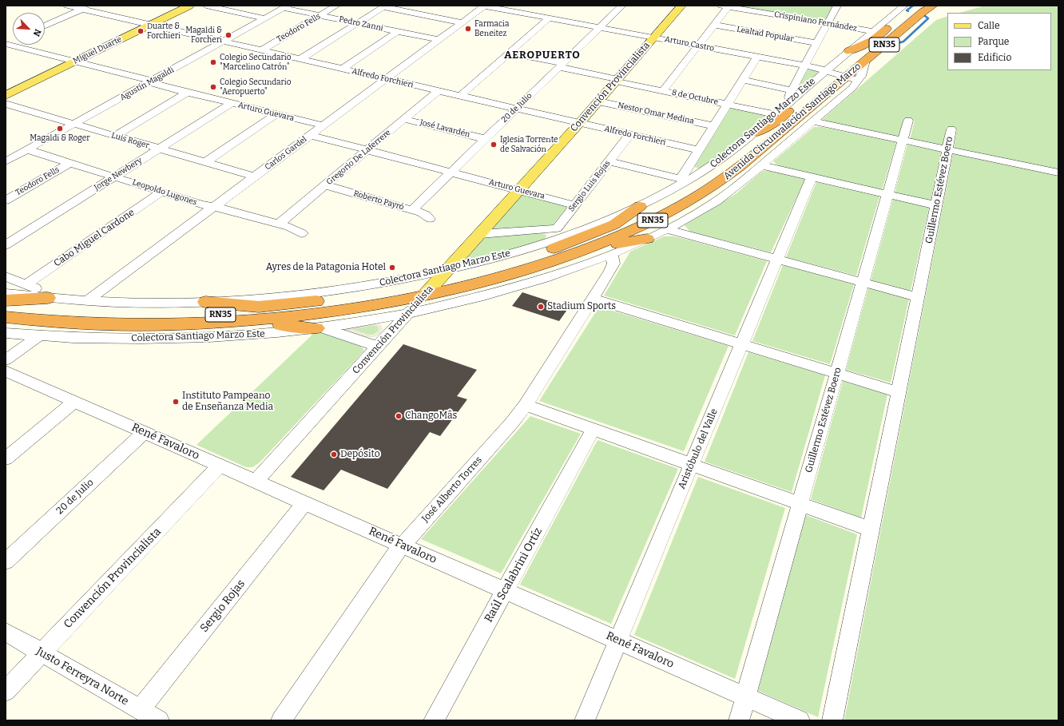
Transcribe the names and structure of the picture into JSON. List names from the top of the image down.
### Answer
{
  "streets": {
    "highway": ["RN35", "Avenida Circunvalación Santiago Marzo"],
    "main road": ["Miguel Duarte", "Convención Provincialista"],
    "street": [
      "Crispiniano Fernández",
      "Pedro Zanni",
      "Teodoro Fells",
      "Lealtad Popular",
      "Arturo Castro",
      "Alfredo Forchieri",
      "Agustín Magaldi",
      "8 de Octubre",
      "20 de Julio",
      "Arturo Guevara",
      "Nestor Omar Medina",
      "Colectora Santiago Marzo Este",
      "José Lavardén",
      "Luis Roger",
      "Carlos Gardel",
      "Gregorio De Laferrere",
      "Jorge Newbery",
      "Sergio Luis Rojas",
      "Guillermo Estévez Boero",
      "Leopoldo Lugones",
      "Roberto Payró",
      "Cabo Miguel Cardone",
      "René Favaloro",
      "Aristóbulo del Valle",
      "José Alberto Torres",
      "Raúl Scalabrini Ortíz",
      "Sergio Rojas",
      "Justo Ferreyra Norte"
    ]
  },
  "crossings": [
    ["Crispiniano Fernández", "Colectora Santiago Marzo Este"],
    ["Pedro Zanni", "Teodoro Fells"],
    ["Pedro Zanni", "Agustín Magaldi"],
    ["Pedro Zanni", "Carlos Gardel"],
    ["Teodoro Fells", "Alfredo Forchieri"],
    ["Teodoro Fells", "Leopoldo Lugones"],
    ["Arturo Castro", "Convención Provincialista"],
    ["Arturo Castro", "20 de Julio"],
    ["Arturo Castro", "Avenida Circunvalación Santiago Marzo"],
    ["Arturo Castro", "Colectora Santiago Marzo Este"],
    ["Arturo Castro", "Carlos Gardel"],
    ["Miguel Duarte", "Alfredo Forchieri"],
    ["Miguel Duarte", "Arturo Guevara"],
    ["Alfredo Forchieri", "Agustín Magaldi"],
    ["Alfredo Forchieri", "Convención Provincialista"],
    ["Alfredo Forchieri", "20 de Julio"],
    ["Alfredo Forchieri", "Carlos Gardel"],
    ["Alfredo Forchieri", "Gregorio De Laferrere"],
    ["Alfredo Forchieri", "Sergio Luis Rojas"],
    ["Agustín Magaldi", "Arturo Guevara"],
    ["Agustín Magaldi", "Luis Roger"],
    ["Agustín Magaldi", "Leopoldo Lugones"],
    ["Convención Provincialista", "8 de Octubre"],
    ["Convención Provincialista", "Arturo Guevara"],
    ["Convención Provincialista", "Nestor Omar Medina"],
    ["Convención Provincialista", "Avenida Circunvalación Santiago Marzo"],
    ["Convención Provincialista", "Colectora Santiago Marzo Este"],
    ["Convención Provincialista", "René Favaloro"],
    ["Convención Provincialista", "Justo Ferreyra Norte"],
    ["8 de Octubre", "20 de Julio"],
    ["8 de Octubre", "Colectora Santiago Marzo Este"],
    ["20 de Julio", "Arturo Guevara"],
    ["20 de Julio", "José Lavardén"],
    ["20 de Julio", "Roberto Payró"],
    ["20 de Julio", "René Favaloro"],
    ["Arturo Guevara", "Carlos Gardel"],
    ["Arturo Guevara", "Gregorio De Laferrere"],
    ["Arturo Guevara", "Jorge Newbery"],
    ["Arturo Guevara", "Sergio Luis Rojas"],
    ["Avenida Circunvalación Santiago Marzo", "Colectora Santiago Marzo Este"],
    ["Colectora Santiago Marzo Este", "Carlos Gardel"],
    ["Colectora Santiago Marzo Este", "Sergio Luis Rojas"],
    ["Colectora Santiago Marzo Este", "José Alberto Torres"],
    ["José Lavardén", "Gregorio De Laferrere"],
    ["Luis Roger", "Carlos Gardel"],
    ["Luis Roger", "Jorge Newbery"],
    ["Carlos Gardel", "Leopoldo Lugones"],
    ["Gregorio De Laferrere", "Leopoldo Lugones"],
    ["Gregorio De Laferrere", "Roberto Payró"],
    ["Jorge Newbery", "Leopoldo Lugones"],
    ["Guillermo Estévez Boero", "René Favaloro"],
    ["Leopoldo Lugones", "Cabo Miguel Cardone"],
    ["René Favaloro", "Aristóbulo del Valle"],
    ["René Favaloro", "José Alberto Torres"],
    ["René Favaloro", "Raúl Scalabrini Ortíz"],
    ["René Favaloro", "Sergio Rojas"],
    ["Sergio Rojas", "Justo Ferreyra Norte"]
  ],
  "districts": ["AEROPUERTO"],
  "places": [
    "Farmacia Beneitez",
    "Duarte & Forchieri",
    "Magaldi & Forcheri",
    "Colegio Secundario \"Marcelino Catrón\"",
    "Colegio Secundario \"Aeropuerto\"",
    "Magaldi & Roger",
    "Iglesia Torrente de Salvación",
    "Ayres de la Patagonia Hotel",
    "Stadium Sports",
    "Instituto Pampeano de Enseñanza Media",
    "ChangoMâs",
    "Depósito"
  ],
  "legend": ["Calle", "Parque", "Edificio"],
  "north": "bottom right"
}
